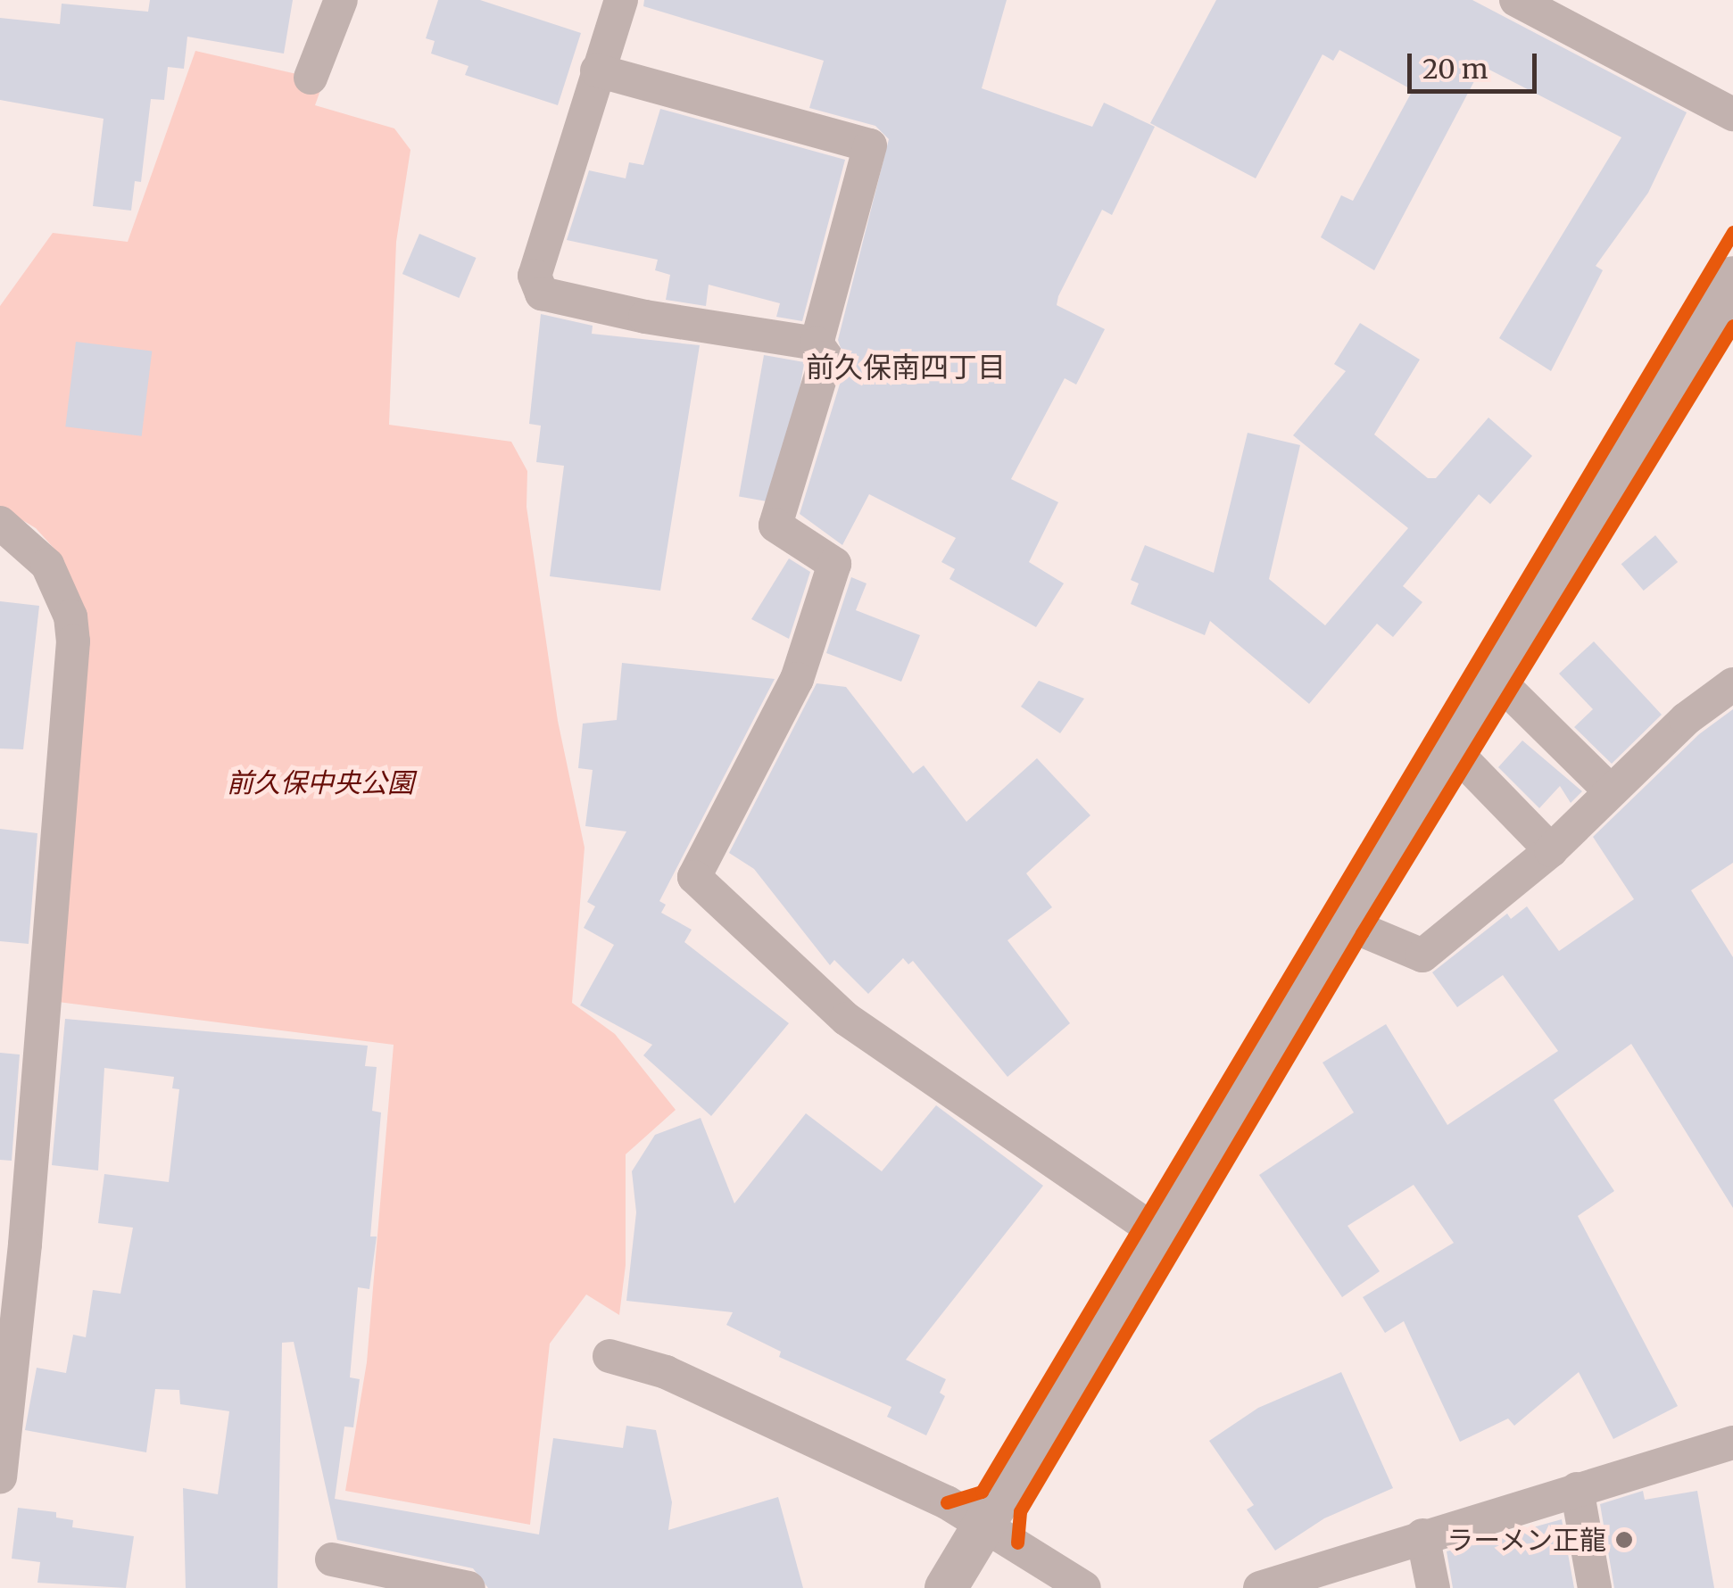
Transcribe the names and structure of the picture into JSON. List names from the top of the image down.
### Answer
{
  "districts": ["前久保南四丁目"],
  "parks": ["前久保中央公園"],
  "places": ["ラーメン正龍"],
  "scale_bar": "20 m"
}
